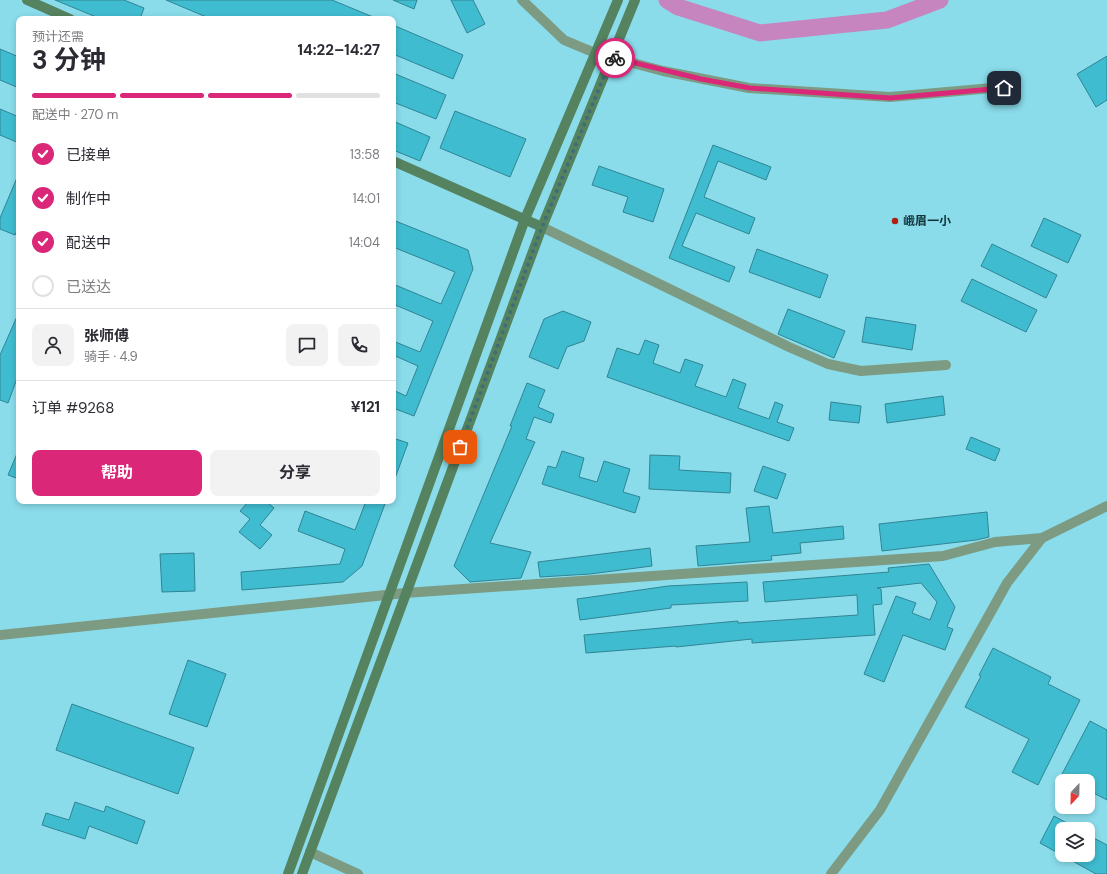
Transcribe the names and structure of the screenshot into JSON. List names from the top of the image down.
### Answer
{
  "places": ["峨眉一小"],
  "north": "bottom",
  "page": {
    "heading": ["3 分钟", "预计还需", "14:22–14:27"],
    "panel": [
      "张师傅",
      "骑手 · 4.9",
      "订单 #9268",
      "¥121"
    ],
    "bar": "配送中 · 270 m",
    "list": [
      ["已接单", "13:58"],
      ["制作中", "14:01"],
      ["配送中", "14:04"],
      "已送达"
    ],
    "buttons": ["帮助", "分享"]
  }
}
